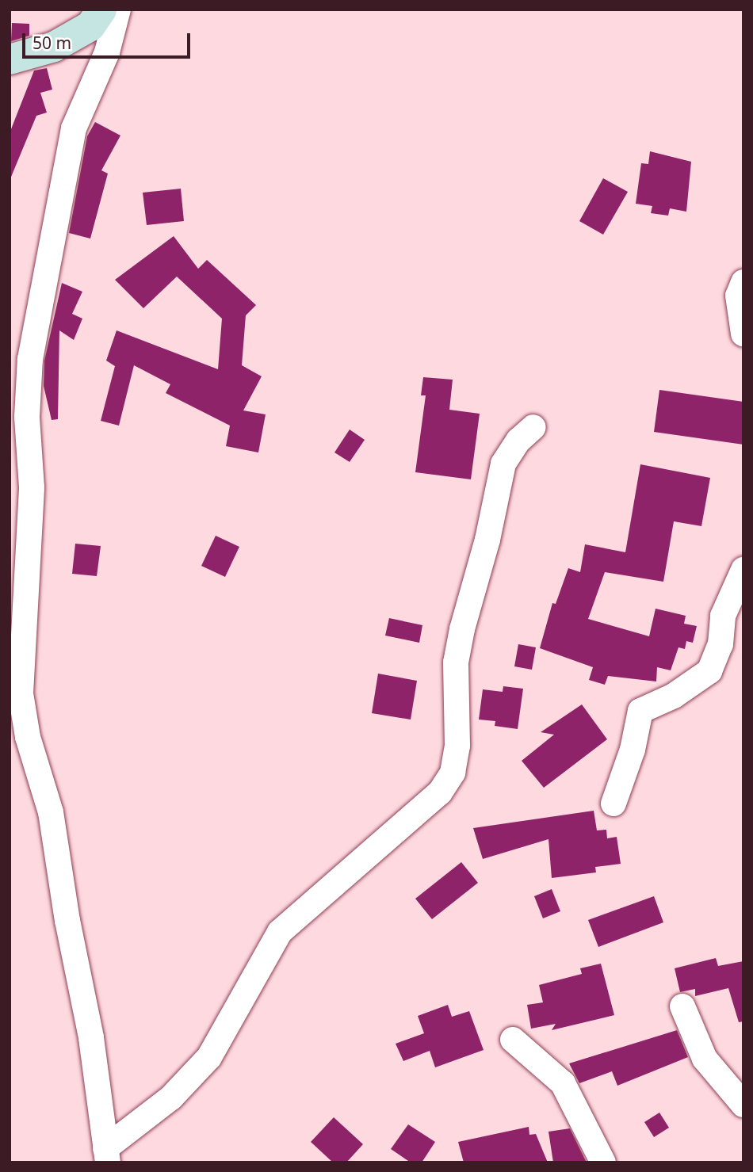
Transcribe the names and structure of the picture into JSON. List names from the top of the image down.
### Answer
{
  "scale_bar": "50 m"
}
